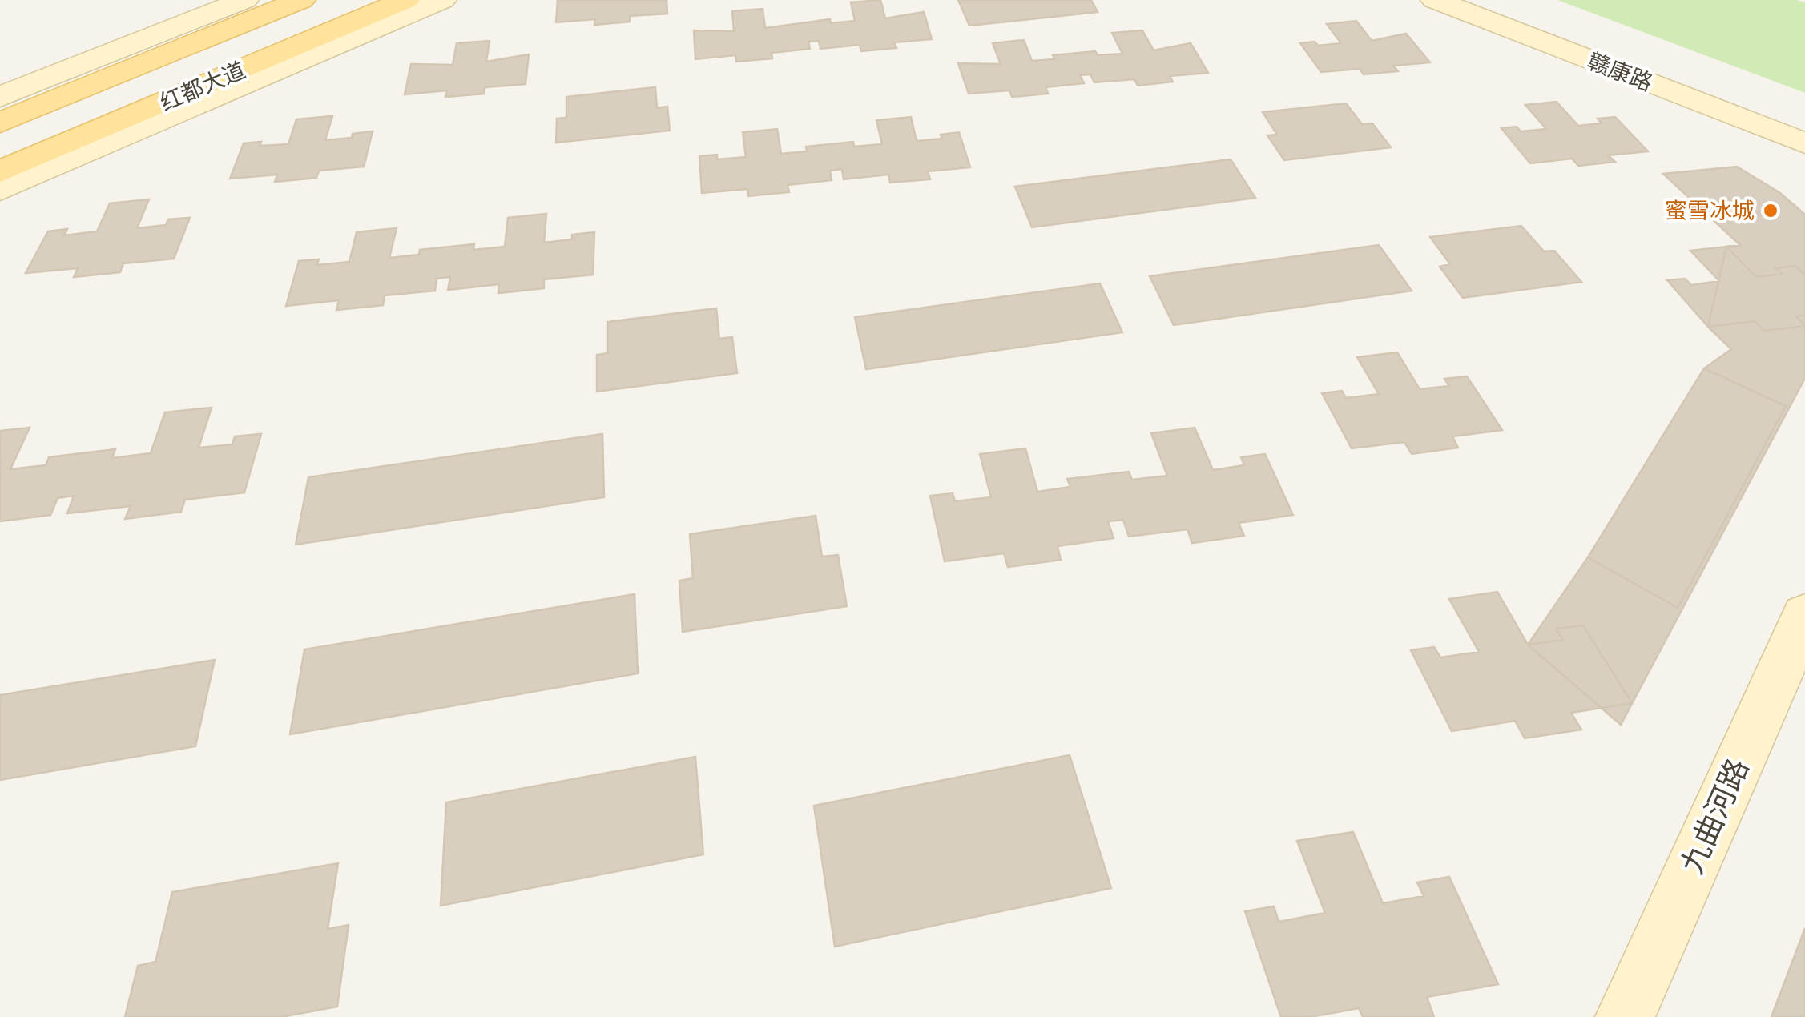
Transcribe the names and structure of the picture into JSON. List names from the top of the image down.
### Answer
{
  "streets": {
    "main road": ["红都大道"],
    "street": ["赣康路", "九曲河路"]
  },
  "places": ["蜜雪冰城"]
}
